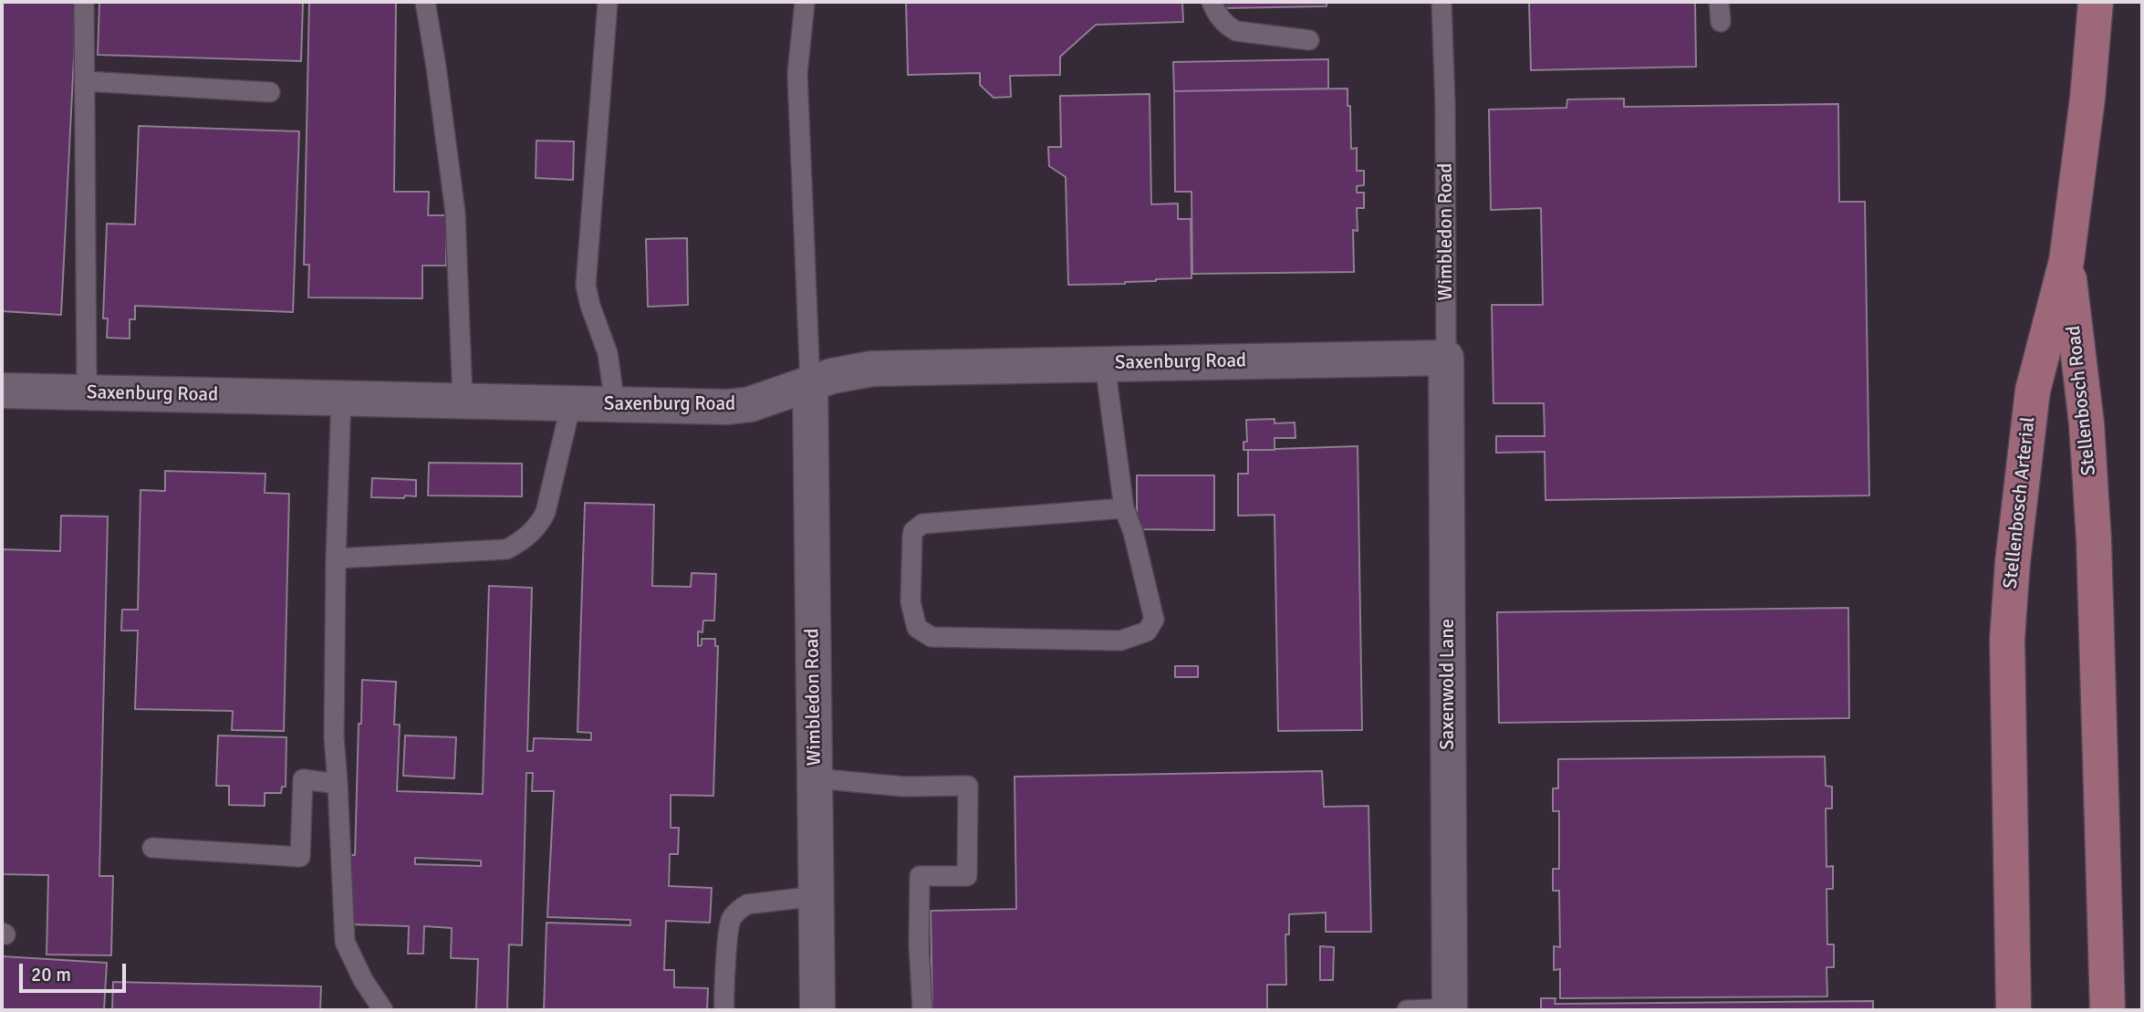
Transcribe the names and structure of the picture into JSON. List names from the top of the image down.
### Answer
{
  "streets": {
    "main road": ["Stellenbosch Road", "Stellenbosch Arterial"],
    "street": ["Wimbledon Road", "Saxenburg Road", "Saxenwold Lane"]
  },
  "crossings": [
    ["Wimbledon Road", "Saxenburg Road"],
    ["Wimbledon Road", "Saxenwold Lane"],
    ["Saxenburg Road", "Saxenwold Lane"],
    ["Stellenbosch Road", "Stellenbosch Arterial"]
  ],
  "scale_bar": "20 m"
}
